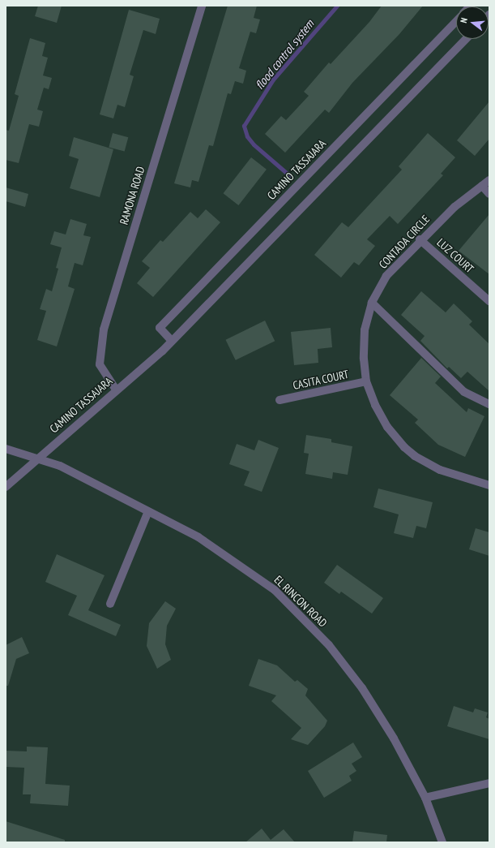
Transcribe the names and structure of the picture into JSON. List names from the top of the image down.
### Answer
{
  "streets": {
    "street": [
      "CAMINO TASSAJARA",
      "RAMONA ROAD",
      "CONTADA CIRCLE",
      "LUZ COURT",
      "CASITA COURT",
      "EL RINCON ROAD"
    ]
  },
  "crossings": [
    ["CAMINO TASSAJARA", "RAMONA ROAD"],
    ["CAMINO TASSAJARA", "EL RINCON ROAD"],
    ["CONTADA CIRCLE", "LUZ COURT"],
    ["CONTADA CIRCLE", "CASITA COURT"]
  ],
  "water": ["flood control system"],
  "north": "left"
}
